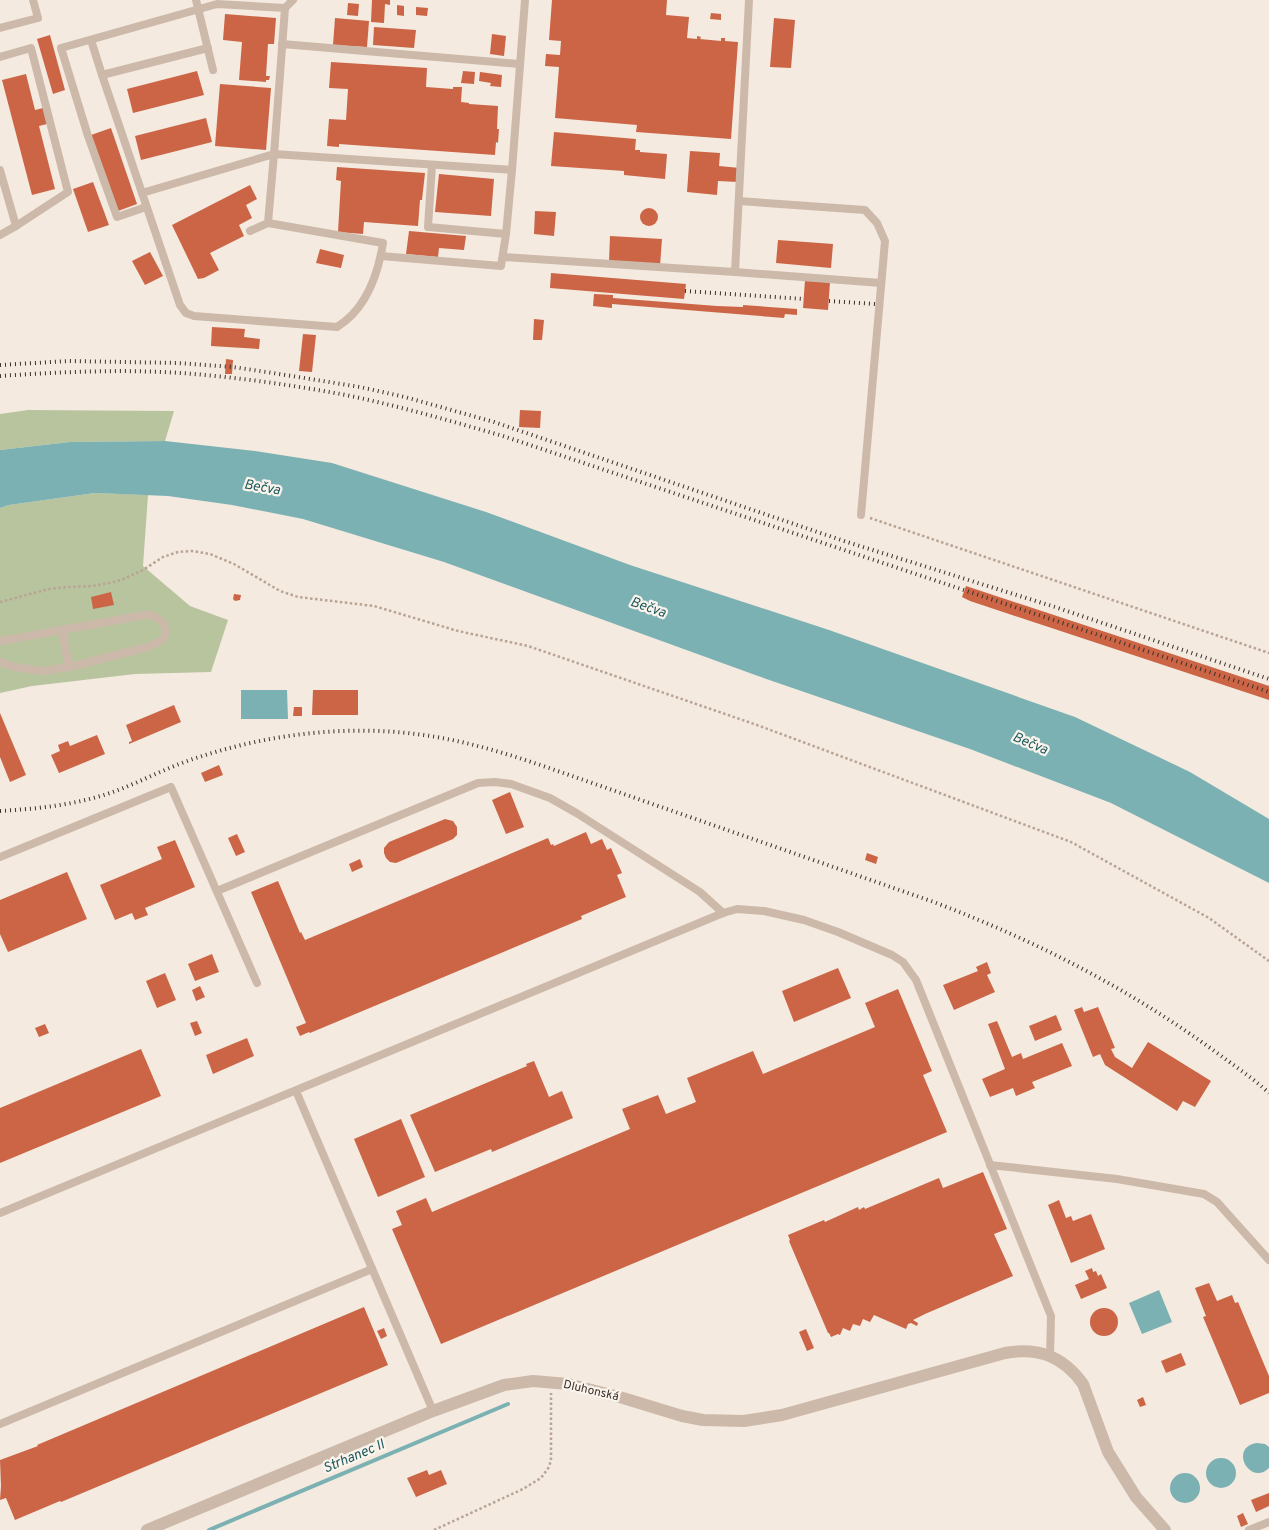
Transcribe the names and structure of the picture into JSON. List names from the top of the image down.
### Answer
{
  "streets": {
    "street": ["Dluhonská"]
  },
  "water": ["Bečva", "Strhanec II"]
}
